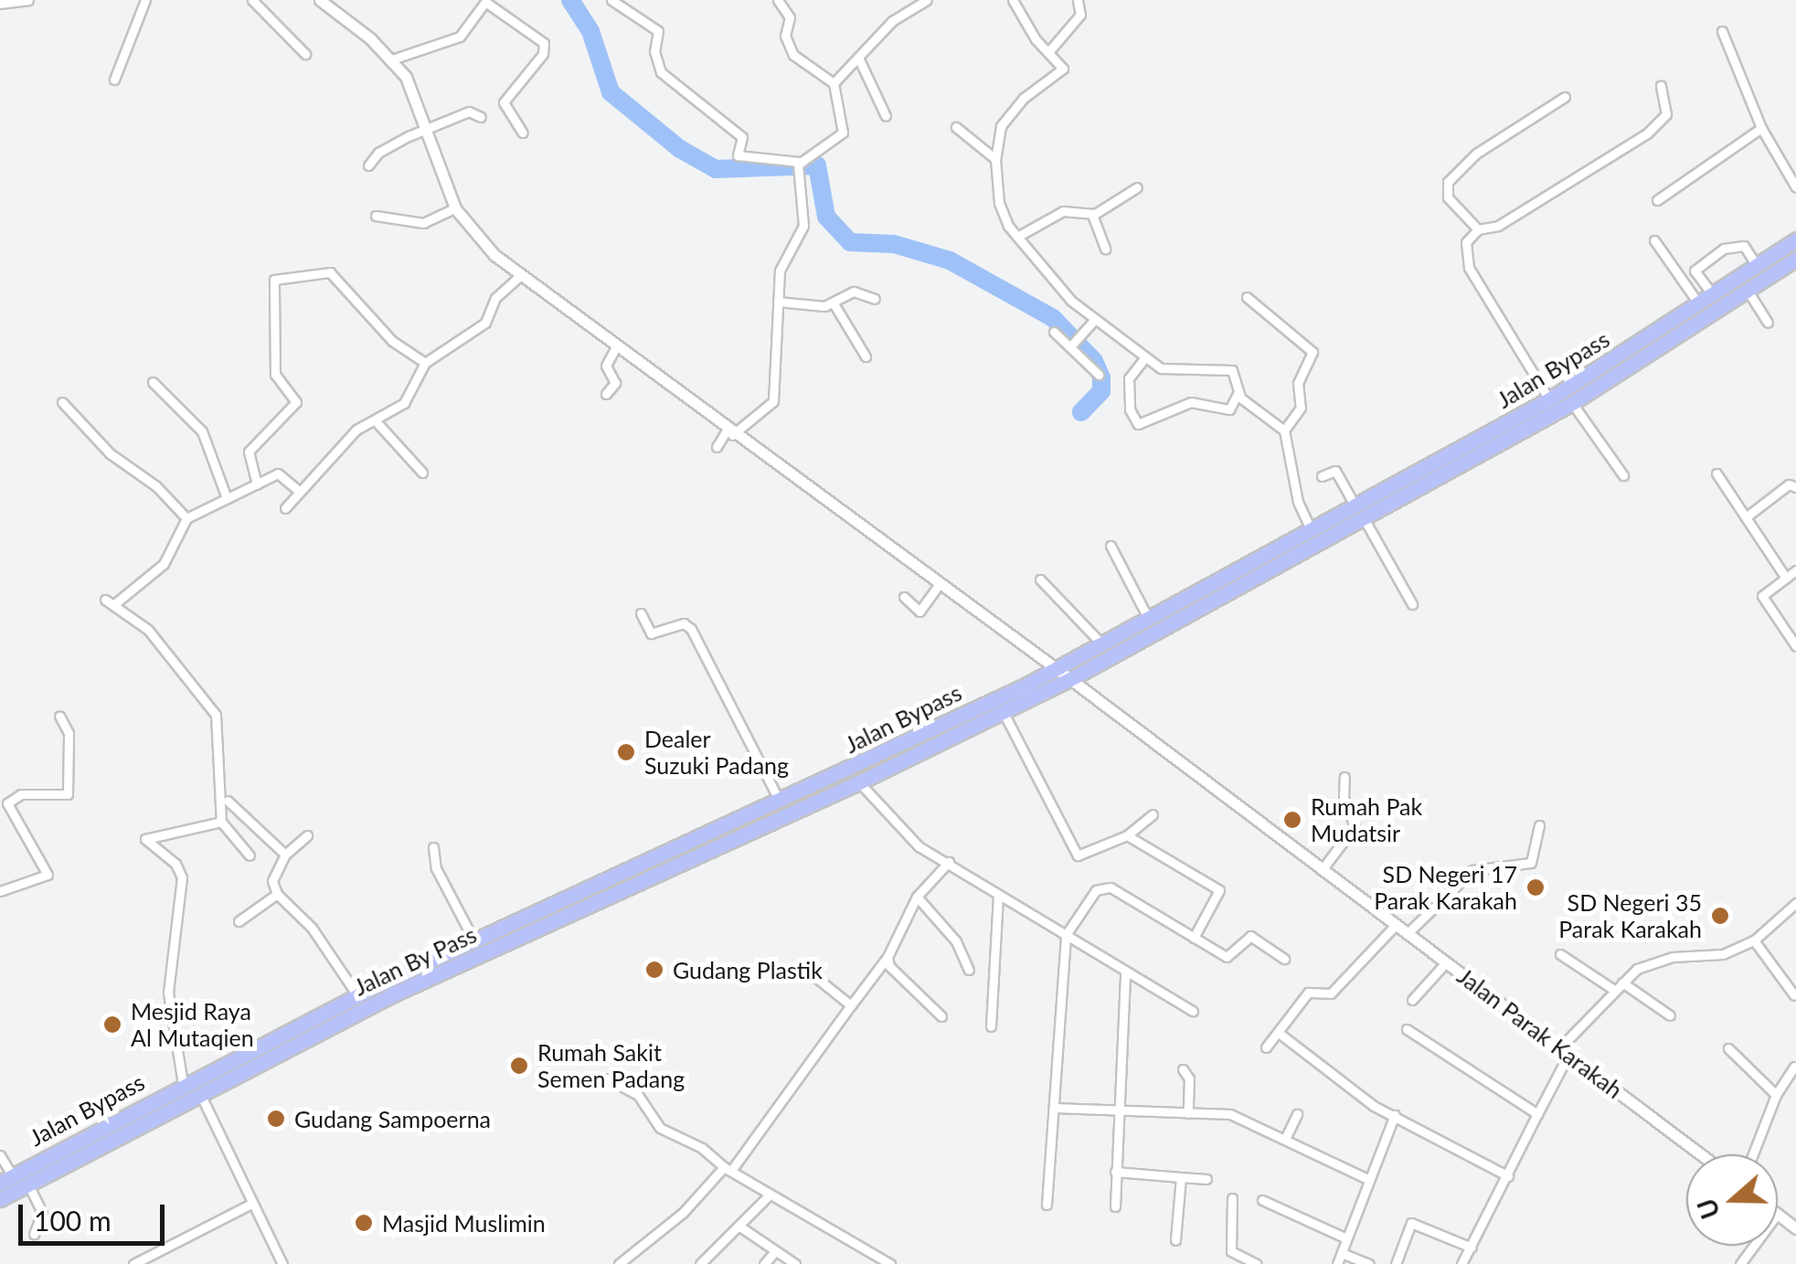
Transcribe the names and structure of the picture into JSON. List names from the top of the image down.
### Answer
{
  "streets": {
    "highway": ["Jalan Bypass", "Jalan By Pass"],
    "street": ["Jalan Parak Karakah"]
  },
  "crossings": [
    ["Jalan Bypass", "Jalan By Pass"],
    ["Jalan Bypass", "Jalan Parak Karakah"]
  ],
  "places": [
    "Dealer Suzuki Padang",
    "Rumah Pak Mudatsir",
    "SD Negeri 17 Parak Karakah",
    "SD Negeri 35 Parak Karakah",
    "Gudang Plastik",
    "Mesjid Raya Al Mutaqien",
    "Rumah Sakit Semen Padang",
    "Gudang Sampoerna",
    "Masjid Muslimin"
  ],
  "scale_bar": "100 m",
  "north": "left"
}
